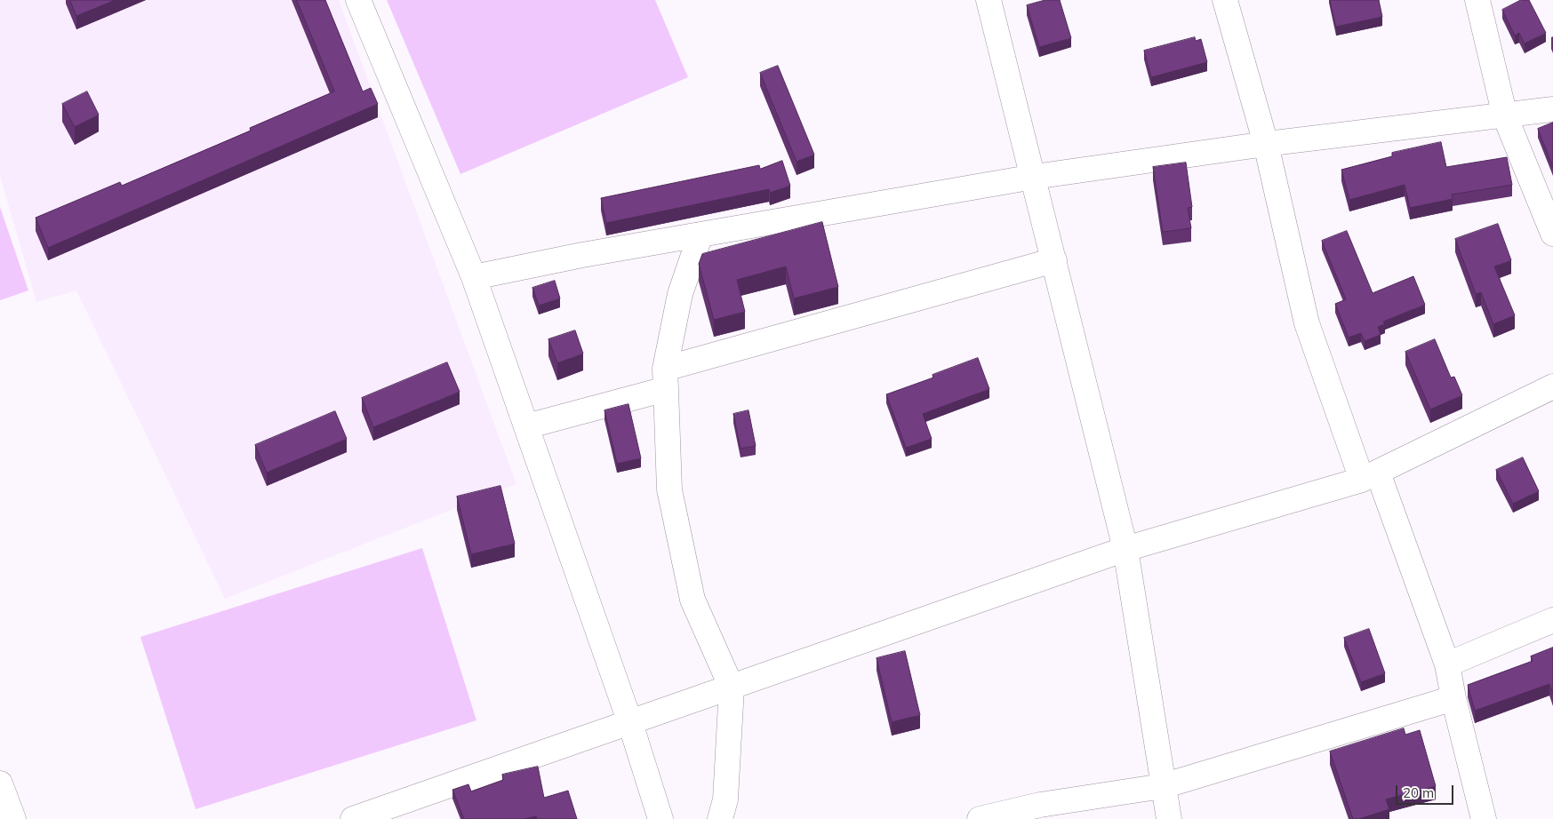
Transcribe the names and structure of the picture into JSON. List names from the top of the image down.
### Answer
{
  "scale_bar": "20 m"
}
